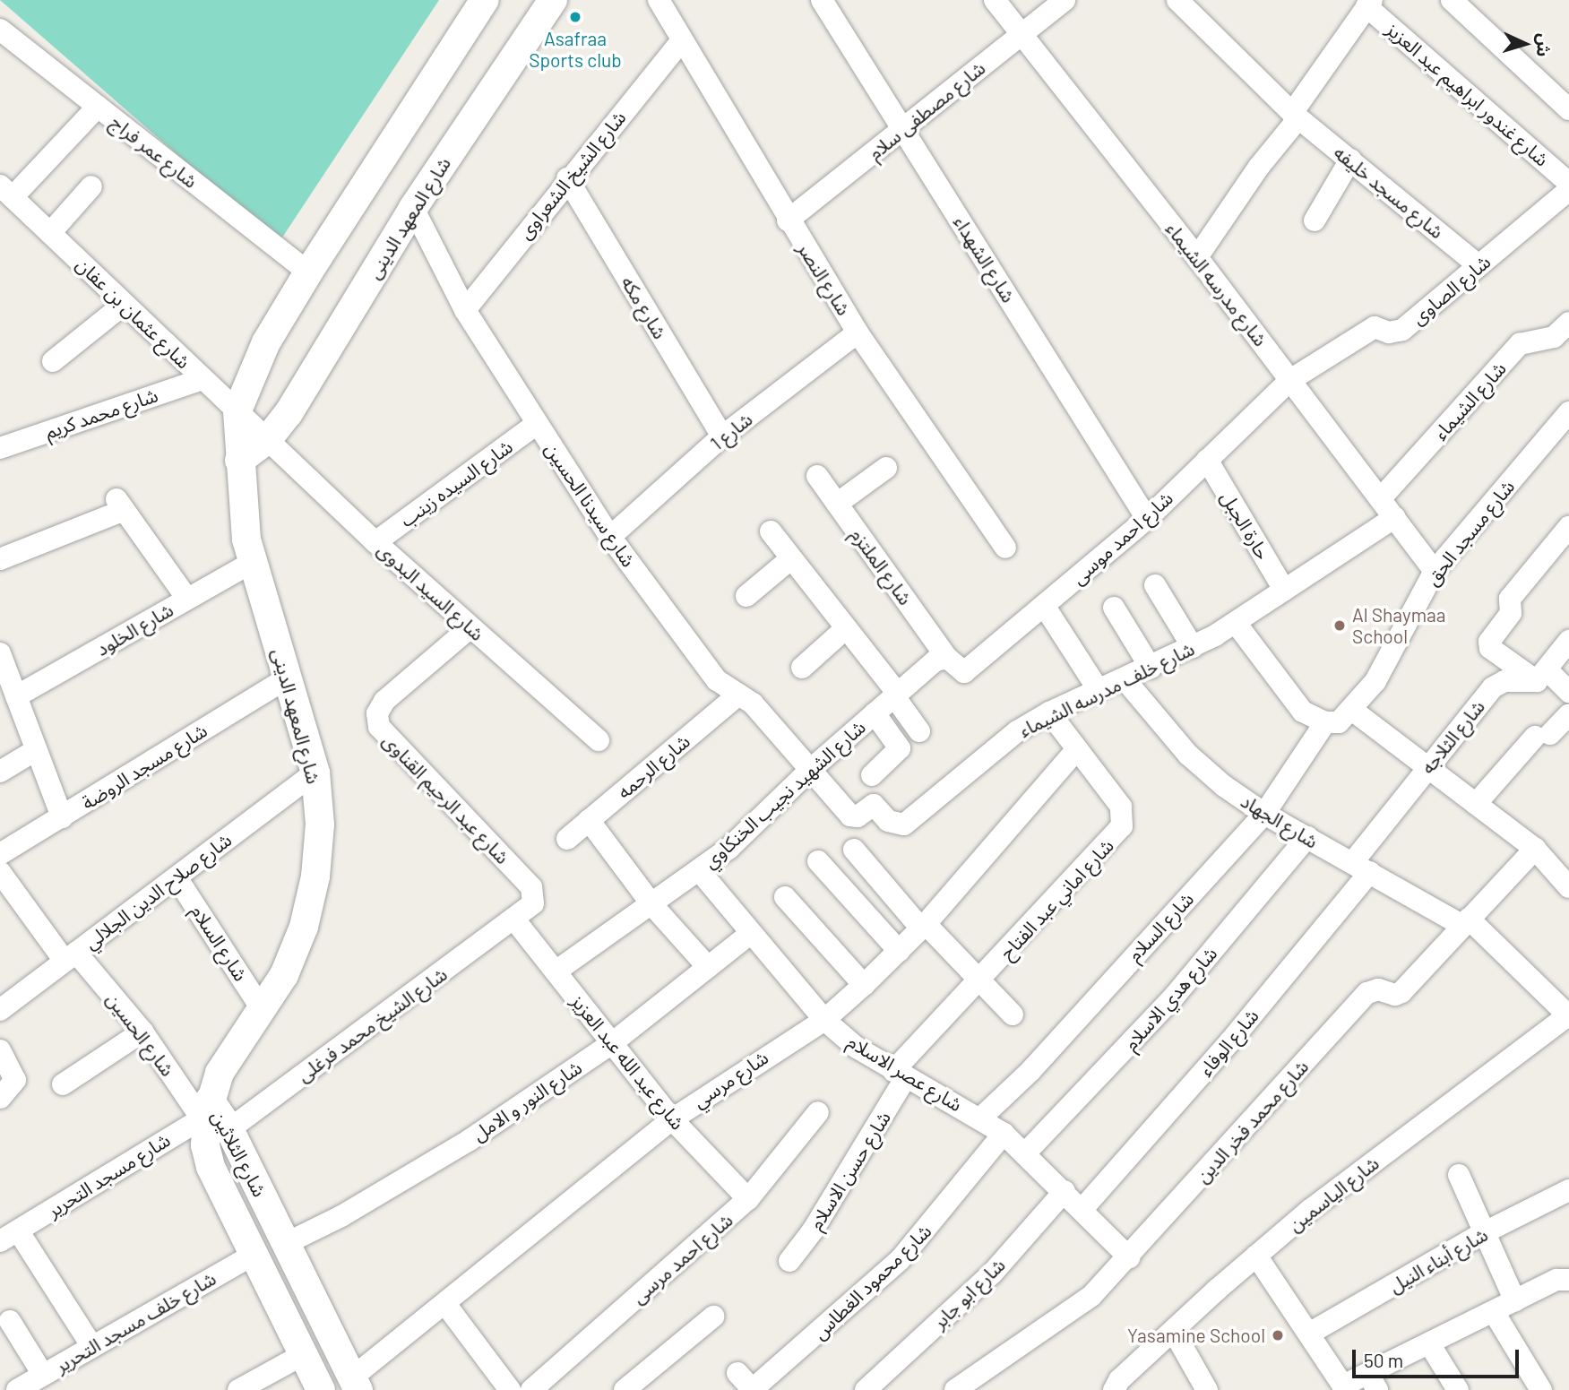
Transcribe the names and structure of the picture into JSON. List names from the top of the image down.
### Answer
{
  "streets": {
    "street": [
      "شارع غندور ابراهيم عبد العزيز",
      "شارع مصطفى سلام",
      "شارع عمر فراج",
      "شارع الشيخ الشعراوى",
      "شارع مسجد خليفه",
      "شارع المعهد الدينى",
      "شارع الشهداء",
      "شارع النصر",
      "شارع مدرسه الشيماء",
      "شارع الصاوى",
      "شارع مكه",
      "شارع عثمان بن عفان",
      "شارع الشيماء",
      "شارع محمد كريم",
      "شارع 1",
      "شارع السيده زينب",
      "شارع سيدنا الحسين",
      "حارة الجبل",
      "شارع مسجد الحق",
      "شارع احمد موسى",
      "شارع الملتزم",
      "شارع السيد البدوى",
      "شارع الخلود",
      "شارع خلف مدرسه الشيماء",
      "شارع الثلاجه",
      "شارع مسجد الروضة",
      "شارع الرحمه",
      "شارع الشهيد نجيب الخنكاوي",
      "شارع عبد الرحيم القناوى",
      "شارع الجهاد",
      "شارع صلاح الدين الجلالي",
      "شارع اماني عبد الفتاح",
      "شارع السلام",
      "شارع هدي الاسلام",
      "شارع الشيخ محمد فرغلى",
      "شارع الحسين",
      "شارع الوفاء",
      "شارع عبد الله عبد العزيز",
      "شارع عصر الاسلام",
      "شارع مرسي",
      "شارع النور و الامل",
      "شارع محمد فخر الدين",
      "شارع الثلاثين",
      "شارع حسن الاسلام",
      "شارع مسجد التحرير",
      "شارع الياسمين",
      "شارع احمد مرسى",
      "شارع أبناء النيل",
      "شارع محمود الغطاس",
      "شارع ابو جابر",
      "شارع خلف مسجد التحرير"
    ]
  },
  "crossings": [
    ["شارع مصطفى سلام", "شارع الشهداء"],
    ["شارع مصطفى سلام", "شارع النصر"],
    ["شارع مصطفى سلام", "شارع مدرسه الشيماء"],
    ["شارع عمر فراج", "شارع المعهد الدينى"],
    ["شارع الشيخ الشعراوى", "شارع النصر"],
    ["شارع الشيخ الشعراوى", "شارع مكه"],
    ["شارع الشيخ الشعراوى", "شارع سيدنا الحسين"],
    ["شارع مسجد خليفه", "شارع الصاوى"],
    ["شارع المعهد الدينى", "شارع عثمان بن عفان"],
    ["شارع المعهد الدينى", "شارع سيدنا الحسين"],
    ["شارع المعهد الدينى", "شارع السيد البدوى"],
    ["شارع المعهد الدينى", "شارع الخلود"],
    ["شارع المعهد الدينى", "شارع مسجد الروضة"],
    ["شارع المعهد الدينى", "شارع صلاح الدين الجلالي"],
    ["شارع المعهد الدينى", "شارع السلام"],
    ["شارع المعهد الدينى", "شارع الشيخ محمد فرغلى"],
    ["شارع المعهد الدينى", "شارع الحسين"],
    ["شارع المعهد الدينى", "شارع الثلاثين"],
    ["شارع المعهد الدينى", "شارع مسجد التحرير"],
    ["شارع الشهداء", "شارع احمد موسى"],
    ["شارع النصر", "شارع 1"],
    ["شارع مدرسه الشيماء", "شارع الصاوى"],
    ["شارع مدرسه الشيماء", "شارع الشيماء"],
    ["شارع مدرسه الشيماء", "شارع مسجد الحق"],
    ["شارع مدرسه الشيماء", "شارع احمد موسى"],
    ["شارع مدرسه الشيماء", "شارع خلف مدرسه الشيماء"],
    ["شارع الصاوى", "شارع احمد موسى"],
    ["شارع مكه", "شارع 1"],
    ["شارع عثمان بن عفان", "شارع محمد كريم"],
    ["شارع عثمان بن عفان", "شارع السيد البدوى"],
    ["شارع 1", "شارع سيدنا الحسين"],
    ["شارع السيده زينب", "شارع سيدنا الحسين"],
    ["شارع السيده زينب", "شارع السيد البدوى"],
    ["شارع سيدنا الحسين", "شارع خلف مدرسه الشيماء"],
    ["شارع سيدنا الحسين", "شارع الرحمه"],
    ["شارع سيدنا الحسين", "شارع الشهيد نجيب الخنكاوي"],
    ["حارة الجبل", "شارع احمد موسى"],
    ["حارة الجبل", "شارع خلف مدرسه الشيماء"],
    ["شارع مسجد الحق", "شارع السلام"],
    ["شارع احمد موسى", "شارع الملتزم"],
    ["شارع احمد موسى", "شارع الشهيد نجيب الخنكاوي"],
    ["شارع الملتزم", "شارع الشهيد نجيب الخنكاوي"],
    ["شارع السيد البدوى", "شارع عبد الرحيم القناوى"],
    ["شارع خلف مدرسه الشيماء", "شارع الشهيد نجيب الخنكاوي"],
    ["شارع خلف مدرسه الشيماء", "شارع الجهاد"],
    ["شارع خلف مدرسه الشيماء", "شارع اماني عبد الفتاح"],
    ["شارع الثلاجه", "شارع الجهاد"],
    ["شارع الثلاجه", "شارع الوفاء"],
    ["شارع الشهيد نجيب الخنكاوي", "شارع عبد الله عبد العزيز"],
    ["شارع الشهيد نجيب الخنكاوي", "شارع عصر الاسلام"],
    ["شارع عبد الرحيم القناوى", "شارع الشيخ محمد فرغلى"],
    ["شارع عبد الرحيم القناوى", "شارع عبد الله عبد العزيز"],
    ["شارع الجهاد", "شارع السلام"],
    ["شارع الجهاد", "شارع هدي الاسلام"],
    ["شارع الجهاد", "شارع الوفاء"],
    ["شارع الجهاد", "شارع محمد فخر الدين"],
    ["شارع الجهاد", "شارع الياسمين"],
    ["شارع صلاح الدين الجلالي", "شارع السلام"],
    ["شارع صلاح الدين الجلالي", "شارع الحسين"],
    ["شارع اماني عبد الفتاح", "شارع عصر الاسلام"],
    ["شارع اماني عبد الفتاح", "شارع مرسي"],
    ["شارع اماني عبد الفتاح", "شارع حسن الاسلام"],
    ["شارع السلام", "شارع عصر الاسلام"],
    ["شارع هدي الاسلام", "شارع عصر الاسلام"],
    ["شارع الشيخ محمد فرغلى", "شارع الحسين"],
    ["شارع الشيخ محمد فرغلى", "شارع عبد الله عبد العزيز"],
    ["شارع الشيخ محمد فرغلى", "شارع الثلاثين"],
    ["شارع الشيخ محمد فرغلى", "شارع مسجد التحرير"],
    ["شارع الحسين", "شارع الثلاثين"],
    ["شارع الحسين", "شارع مسجد التحرير"],
    ["شارع الوفاء", "شارع عصر الاسلام"],
    ["شارع عبد الله عبد العزيز", "شارع مرسي"],
    ["شارع عبد الله عبد العزيز", "شارع النور و الامل"],
    ["شارع عبد الله عبد العزيز", "شارع احمد مرسى"],
    ["شارع عصر الاسلام", "شارع مرسي"],
    ["شارع عصر الاسلام", "شارع النور و الامل"],
    ["شارع عصر الاسلام", "شارع محمد فخر الدين"],
    ["شارع عصر الاسلام", "شارع حسن الاسلام"],
    ["شارع عصر الاسلام", "شارع محمود الغطاس"],
    ["شارع عصر الاسلام", "شارع ابو جابر"],
    ["شارع مرسي", "شارع الثلاثين"],
    ["شارع النور و الامل", "شارع الثلاثين"],
    ["شارع الثلاثين", "شارع مسجد التحرير"],
    ["شارع الثلاثين", "شارع خلف مسجد التحرير"]
  ],
  "places": ["Asafraa Sports club", "Al Shaymaa School", "Yasamine School"],
  "scale_bar": "50 m",
  "north": "right"
}
